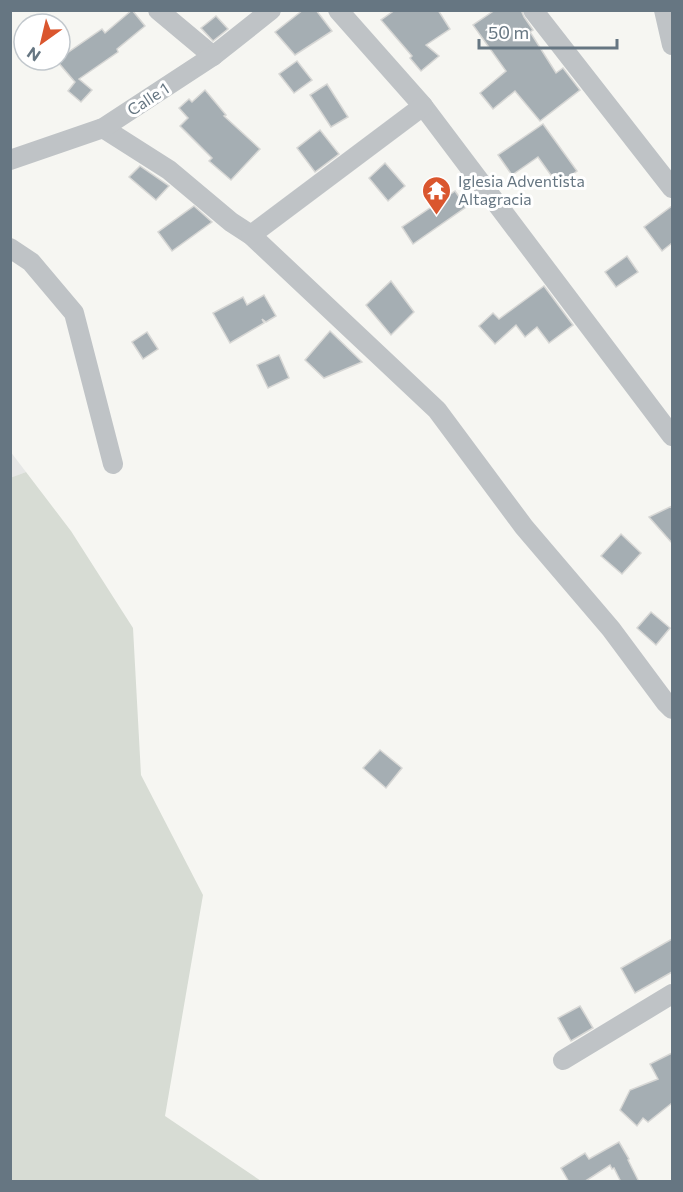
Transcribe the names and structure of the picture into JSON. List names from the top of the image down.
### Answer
{
  "streets": {
    "street": ["Calle 1"]
  },
  "places": {
    "temple": ["Iglesia Adventista Altagracia"]
  },
  "scale_bar": "50 m",
  "north": "bottom left"
}
